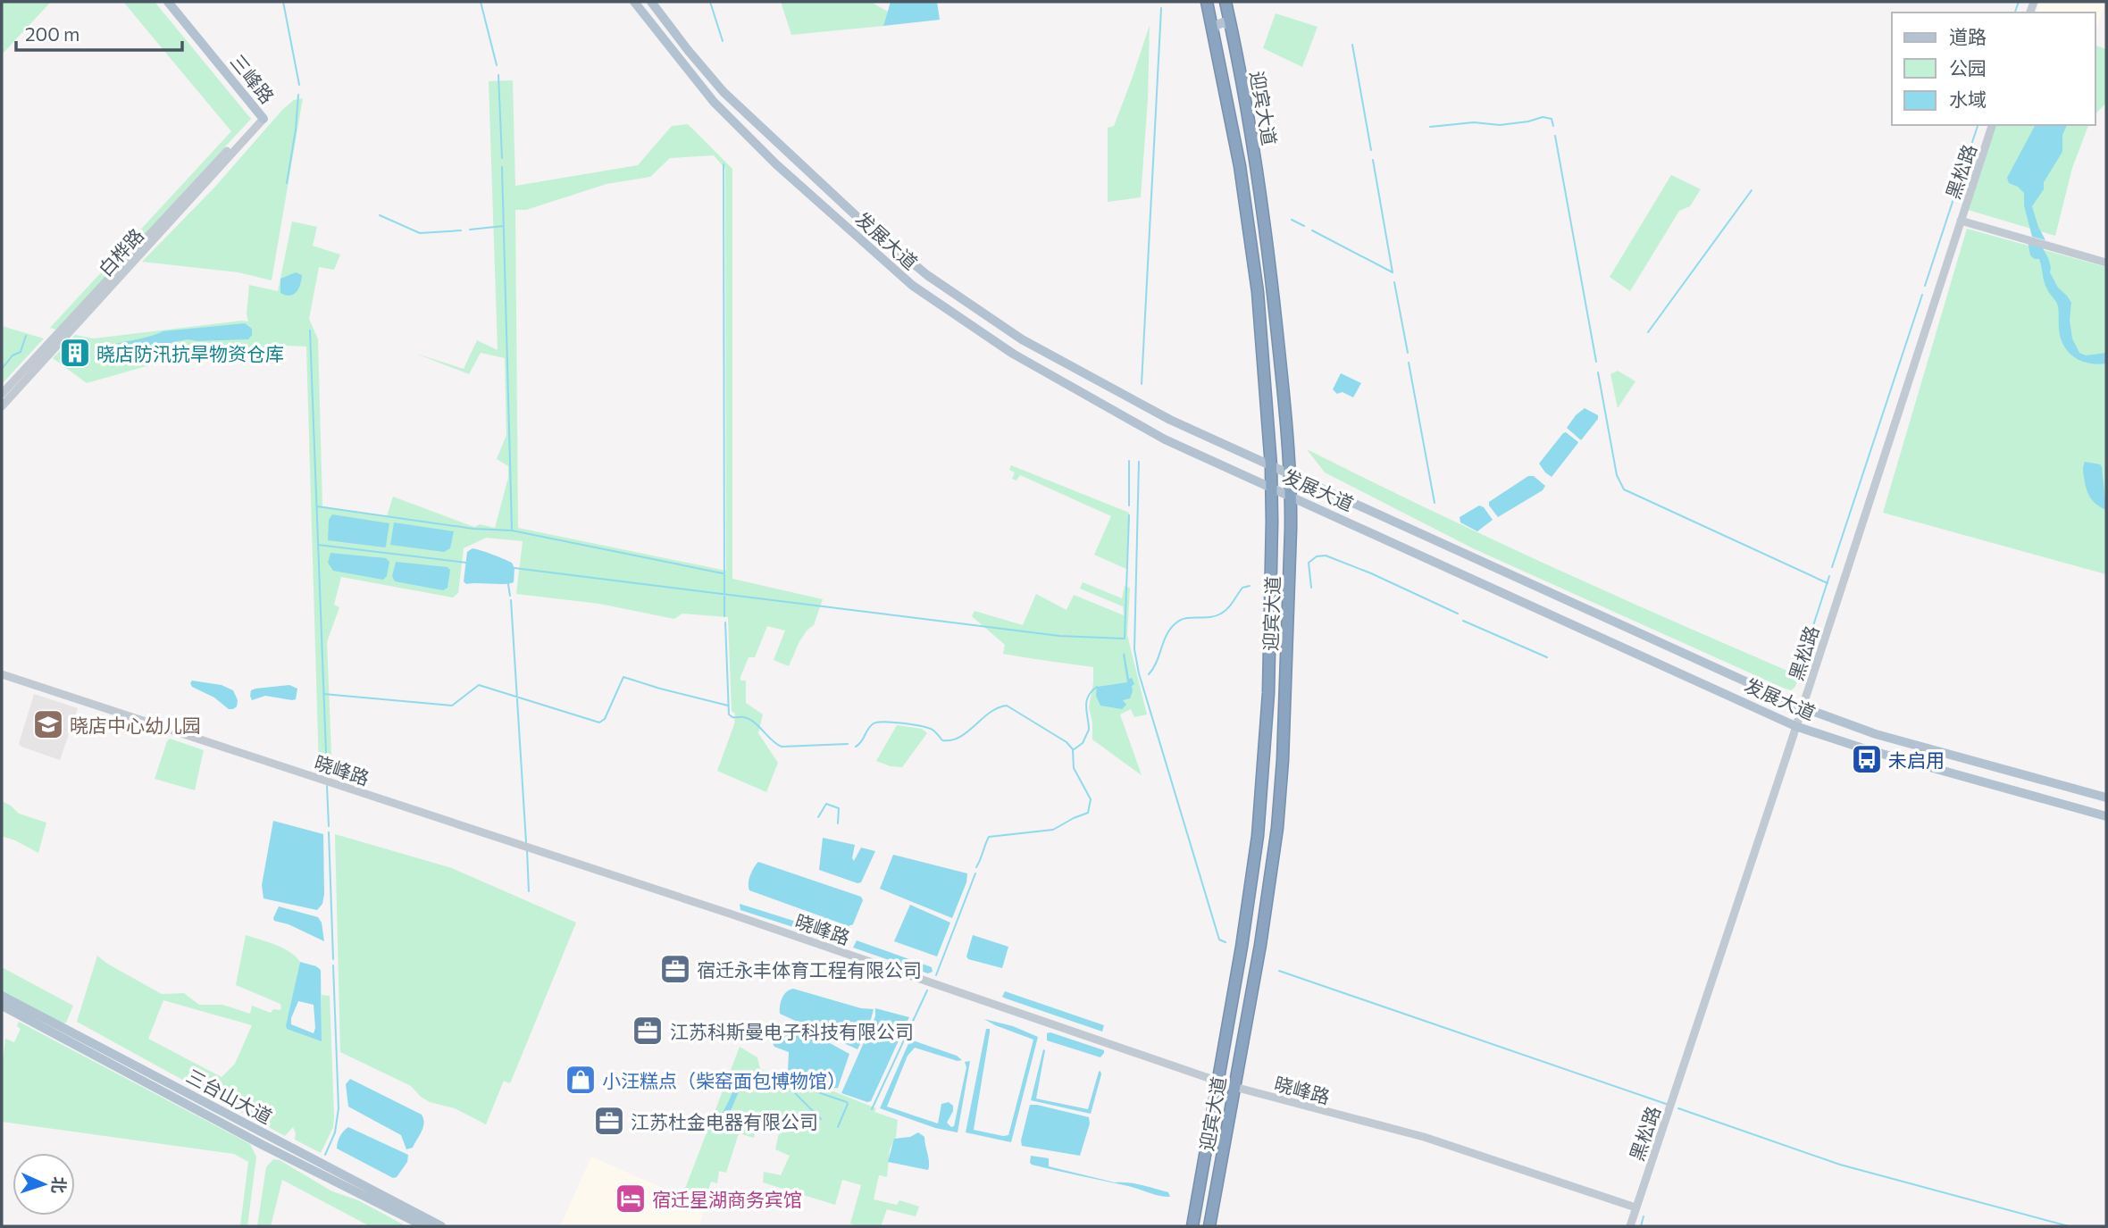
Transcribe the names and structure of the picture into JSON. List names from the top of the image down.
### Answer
{
  "streets": {
    "highway": ["迎宾大道"],
    "main road": ["三峰路", "发展大道", "三台山大道"],
    "street": ["黑松路", "白桦路", "晓峰路"]
  },
  "crossings": [
    ["三峰路", "白桦路"],
    ["迎宾大道", "发展大道"],
    ["迎宾大道", "晓峰路"],
    ["黑松路", "发展大道"],
    ["黑松路", "晓峰路"]
  ],
  "places": {
    "building": ["晓店防汛抗旱物资仓库"],
    "school or university": ["晓店中心幼儿园"],
    "bus stop": ["未启用"],
    "office": ["宿迁永丰体育工程有限公司", "江苏科斯曼电子科技有限公司", "江苏杜金电器有限公司"],
    "shop": ["小汪糕点（柴窑面包博物馆）"],
    "hotel": ["宿迁星湖商务宾馆"]
  },
  "legend": ["道路", "公园", "水域"],
  "scale_bar": "200 m",
  "north": "right"
}
